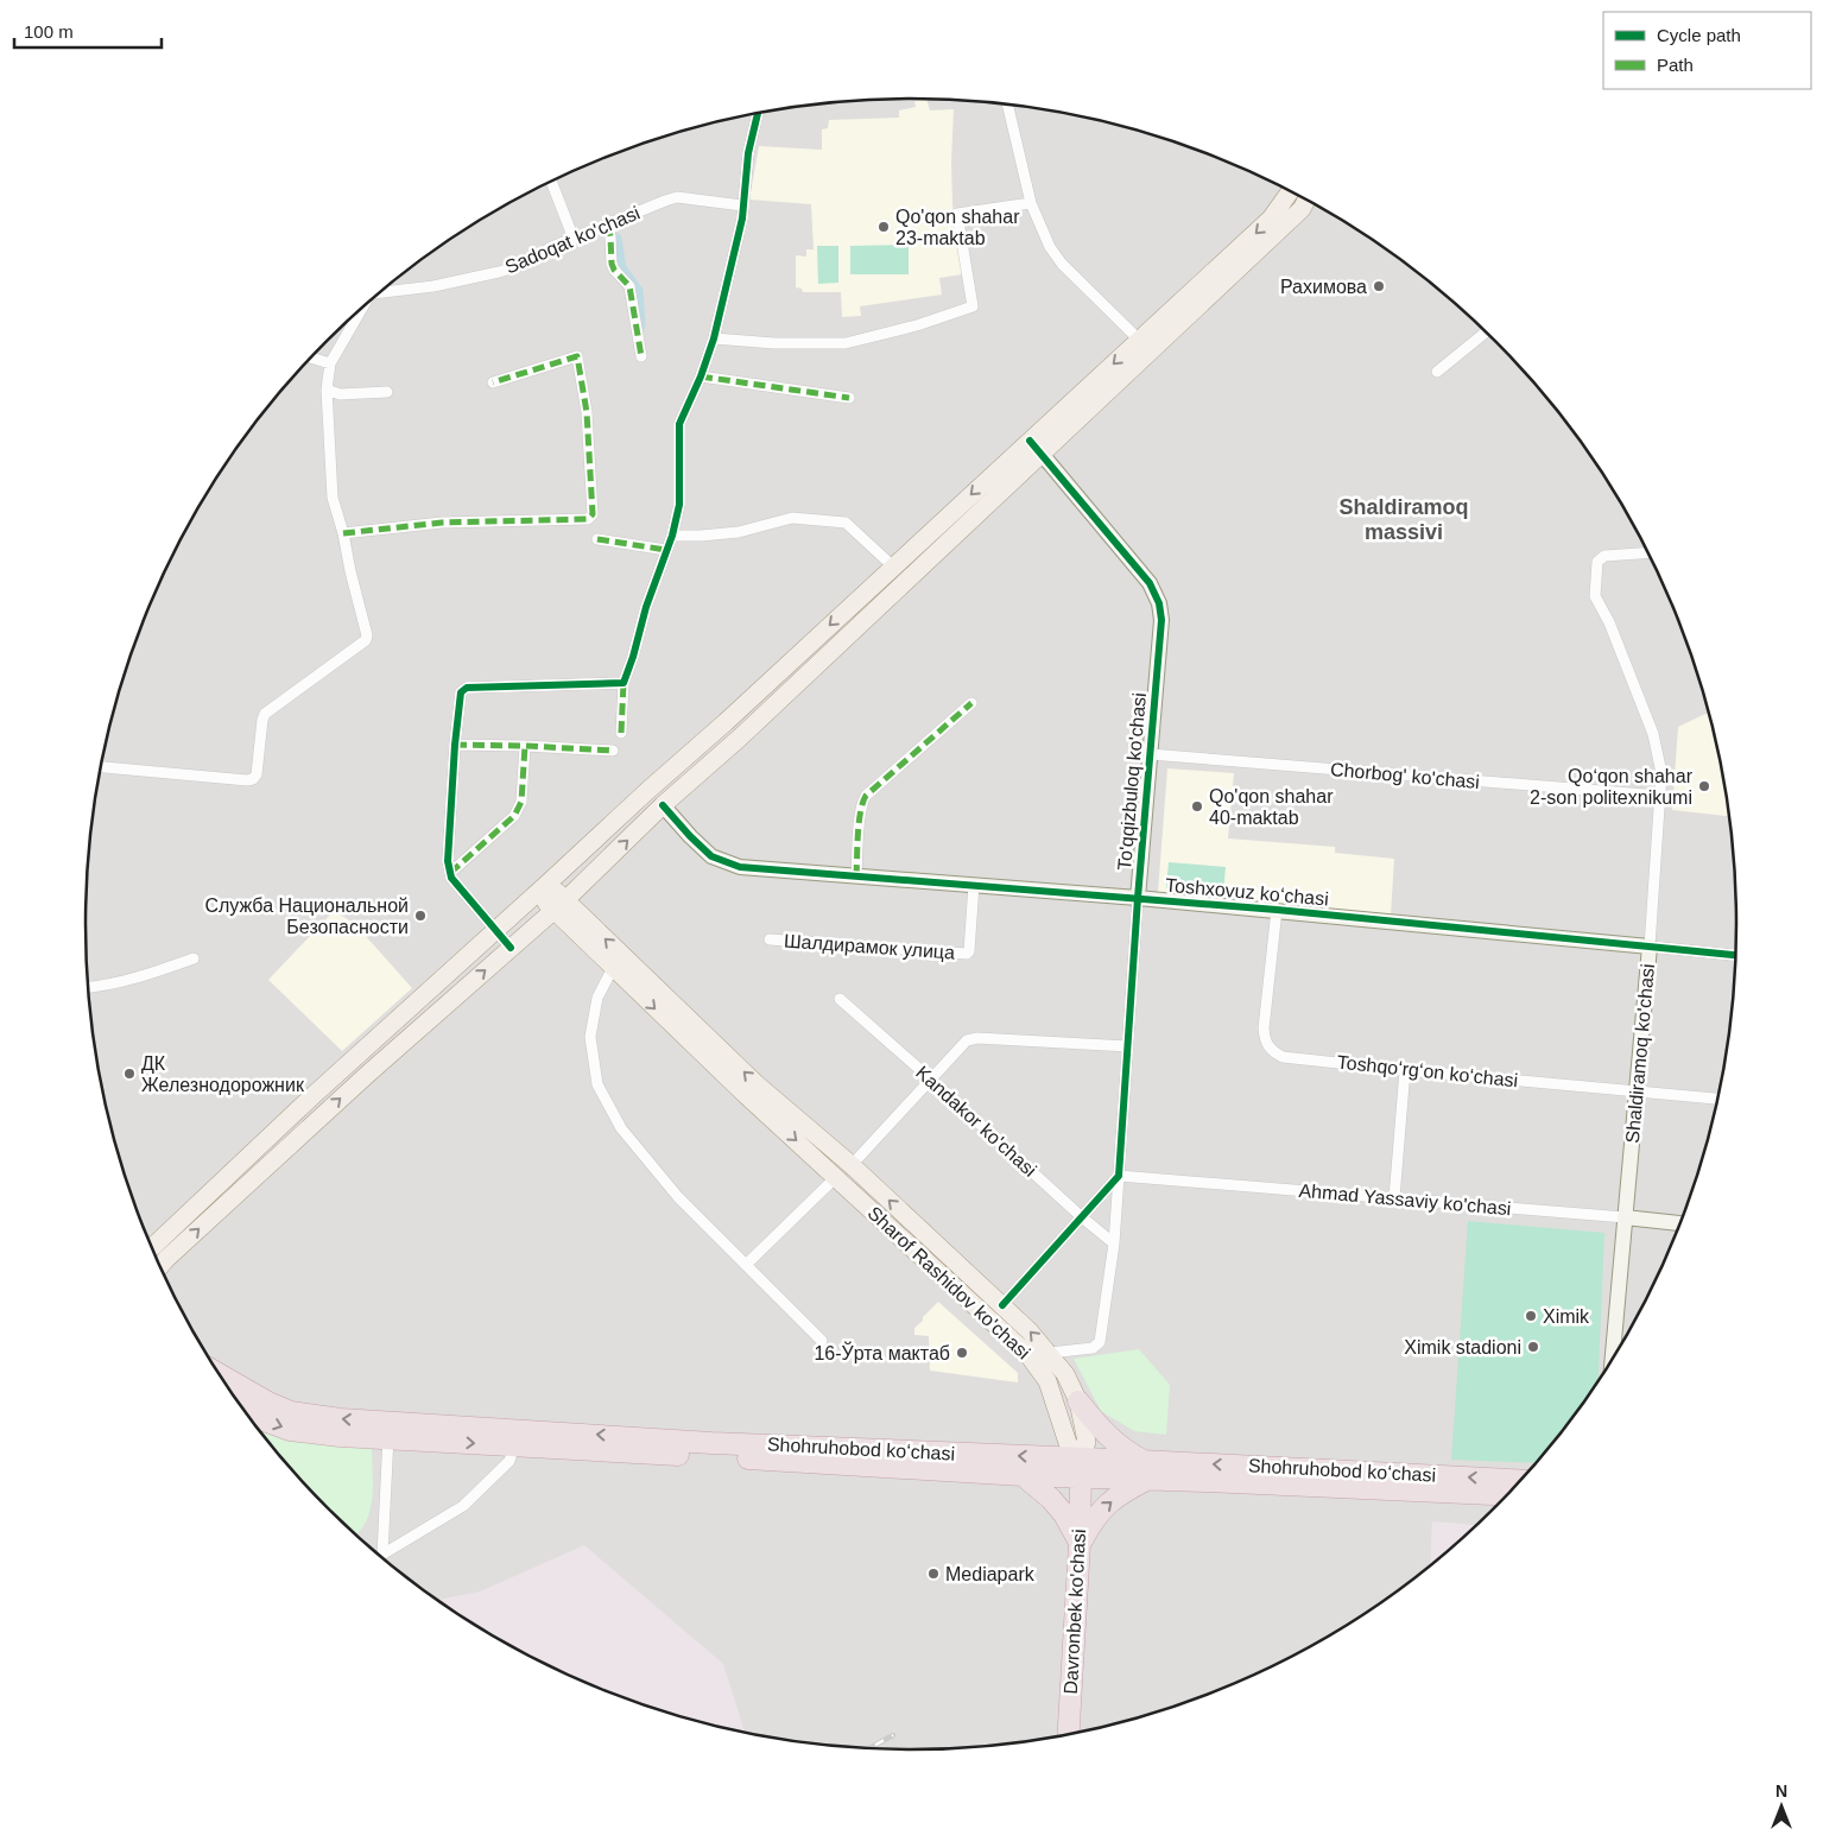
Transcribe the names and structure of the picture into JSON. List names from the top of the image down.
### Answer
{
  "streets": {
    "highway": ["Shohruhobod koʻchasi", "Davronbek ko'chasi"],
    "main road": ["Sharof Rashidov ko'chasi"],
    "street": [
      "Sadoqat ko'chasi",
      "Chorbog' ko'chasi",
      "To'qqizbuloq ko'chasi",
      "Toshxovuz koʻchasi",
      "Шалдирамок улица",
      "Shaldiramoq ko'chasi",
      "Toshqoʻrgʻon koʻchasi",
      "Kandakor ko'chasi",
      "Ahmad Yassaviy ko'chasi"
    ]
  },
  "crossings": [
    ["Chorbog' ko'chasi", "To'qqizbuloq ko'chasi"],
    ["Chorbog' ko'chasi", "Shaldiramoq ko'chasi"],
    ["To'qqizbuloq ko'chasi", "Toshxovuz koʻchasi"],
    ["To'qqizbuloq ko'chasi", "Kandakor ko'chasi"],
    ["To'qqizbuloq ko'chasi", "Ahmad Yassaviy ko'chasi"],
    ["To'qqizbuloq ko'chasi", "Sharof Rashidov ko'chasi"],
    ["Toshxovuz koʻchasi", "Шалдирамок улица"],
    ["Toshxovuz koʻchasi", "Shaldiramoq ko'chasi"],
    ["Toshxovuz koʻchasi", "Toshqoʻrgʻon koʻchasi"],
    ["Shaldiramoq ko'chasi", "Toshqoʻrgʻon koʻchasi"],
    ["Shaldiramoq ko'chasi", "Ahmad Yassaviy ko'chasi"],
    ["Sharof Rashidov ko'chasi", "Shohruhobod koʻchasi"],
    ["Sharof Rashidov ko'chasi", "Davronbek ko'chasi"],
    ["Shohruhobod koʻchasi", "Davronbek ko'chasi"]
  ],
  "districts": ["Shaldiramoq massivi"],
  "places": [
    "Qo'qon shahar 23-maktab",
    "Рахимова",
    "Qoʻqon shahar 2-son politexnikumi",
    "Qo'qon shahar 40-maktab",
    "Служба Национальной Безопасности",
    "ДК Железнодорожник",
    "Ximik",
    "Ximik stadioni",
    "16-Ўрта мактаб",
    "Mediapark"
  ],
  "legend": ["Cycle path", "Path"],
  "scale_bar": "100 m",
  "north": "top"
}
